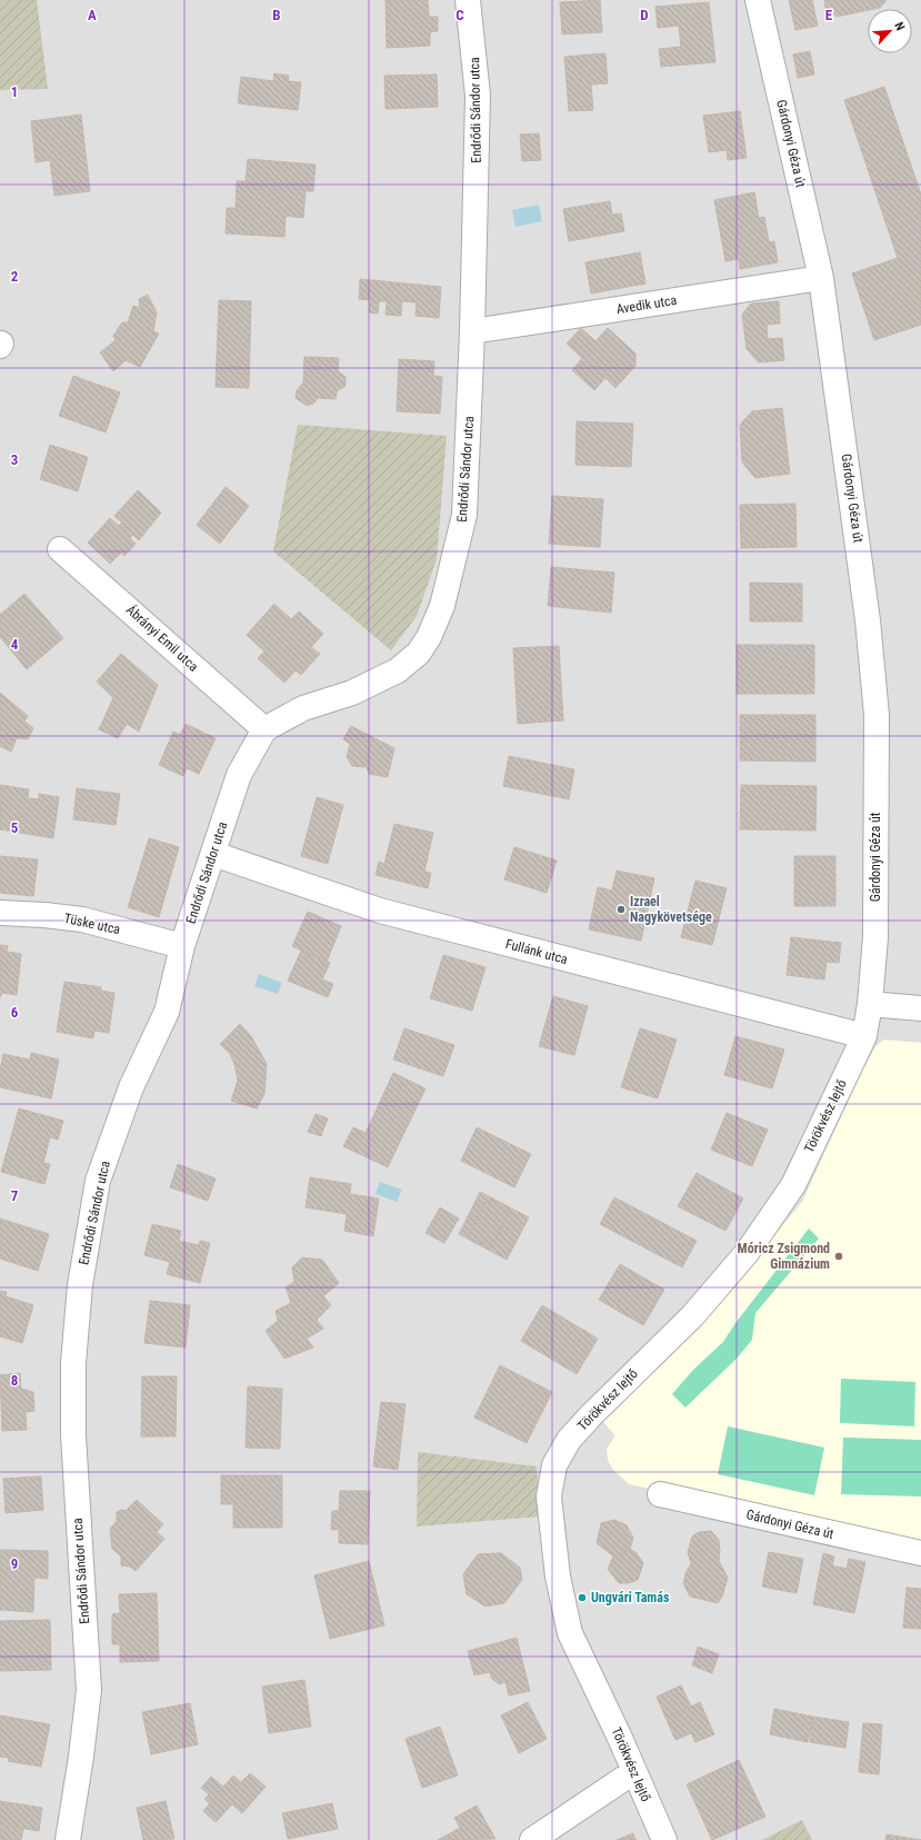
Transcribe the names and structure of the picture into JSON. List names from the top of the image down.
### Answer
{
  "streets": {
    "street": [
      "Endrődi Sándor utca",
      "Gárdonyi Géza út",
      "Avedik utca",
      "Ábrányi Emil utca",
      "Tüske utca",
      "Fullánk utca",
      "Törökvész lejtő"
    ]
  },
  "crossings": [
    ["Endrődi Sándor utca", "Avedik utca"],
    ["Endrődi Sándor utca", "Ábrányi Emil utca"],
    ["Endrődi Sándor utca", "Tüske utca"],
    ["Endrődi Sándor utca", "Fullánk utca"],
    ["Gárdonyi Géza út", "Avedik utca"],
    ["Gárdonyi Géza út", "Törökvész lejtő"],
    ["Fullánk utca", "Törökvész lejtő"]
  ],
  "places": ["Izrael Nagykövetsége", "Móricz Zsigmond Gimnázium", "Ungvári Tamás"],
  "north": "top right",
  "grid": {
    "columns": [
      "A",
      "B",
      "C",
      "D",
      "E"
    ],
    "rows": [
      "1",
      "2",
      "3",
      "4",
      "5",
      "6",
      "7",
      "8",
      "9"
    ]
  }
}
